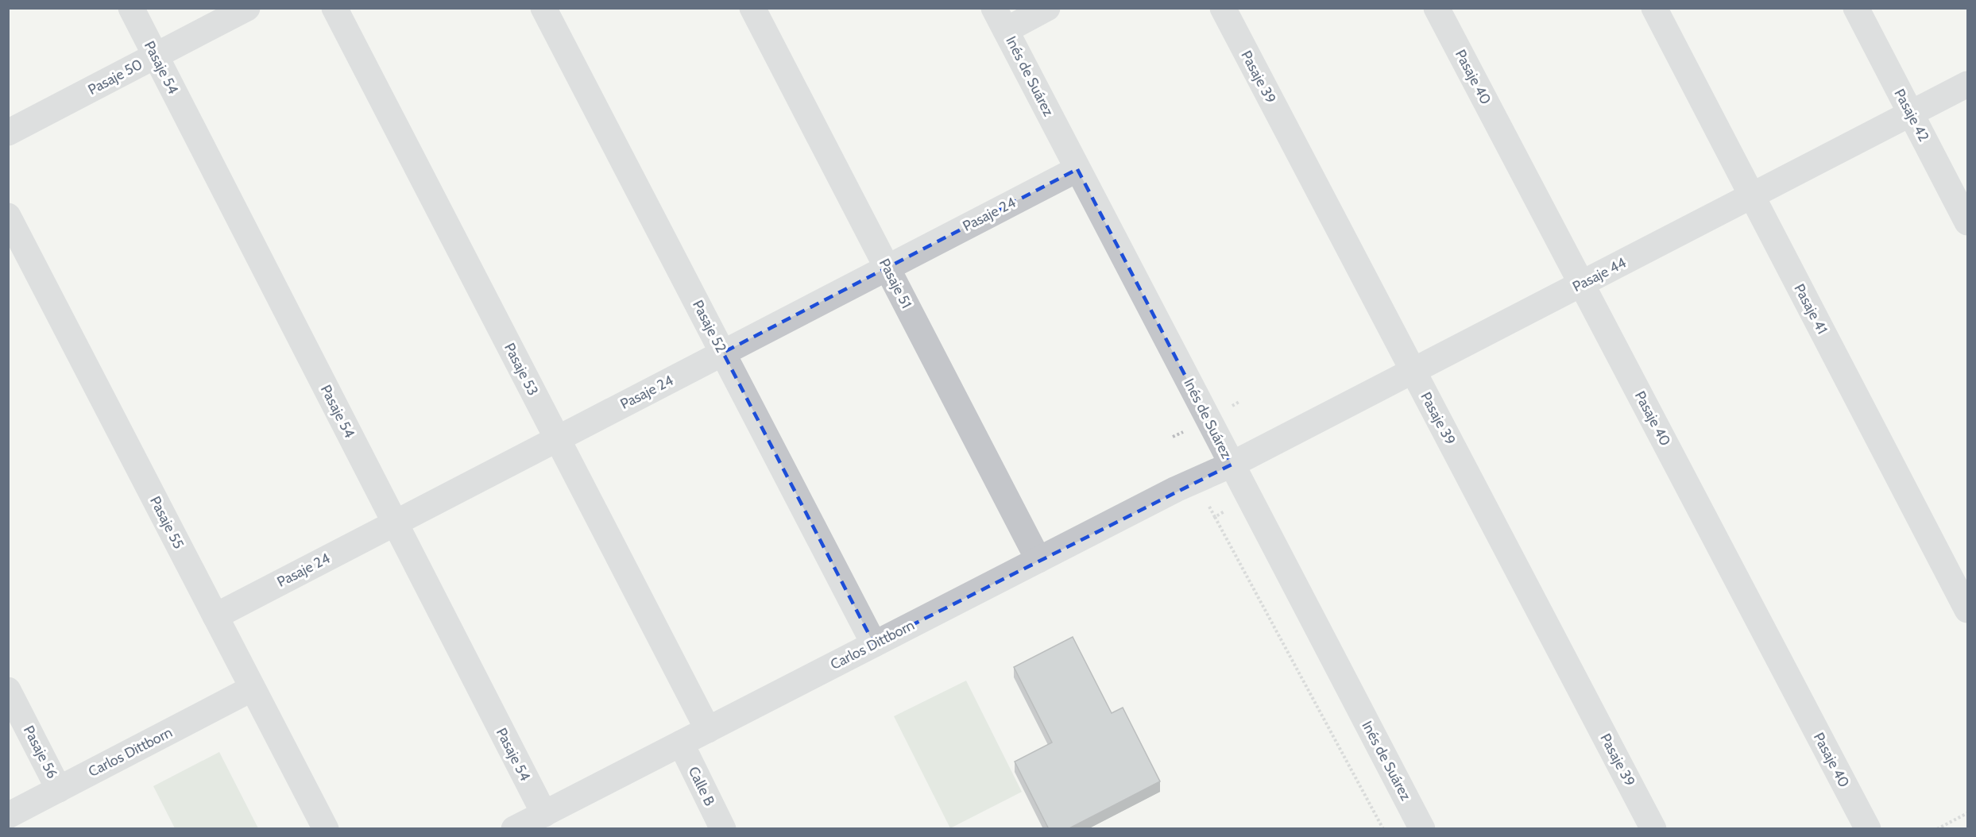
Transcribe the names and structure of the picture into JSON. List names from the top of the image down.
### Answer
{
  "streets": {
    "street": [
      "Pasaje 54",
      "Inés de Suárez",
      "Pasaje 50",
      "Pasaje 39",
      "Pasaje 40",
      "Pasaje 42",
      "Pasaje 24",
      "Pasaje 44",
      "Pasaje 51",
      "Pasaje 41",
      "Pasaje 52",
      "Pasaje 53",
      "Pasaje 55",
      "Carlos Dittborn",
      "Pasaje 56",
      "Calle B"
    ]
  },
  "crossings": [
    ["Pasaje 54", "Pasaje 50"],
    ["Pasaje 54", "Pasaje 24"],
    ["Pasaje 54", "Carlos Dittborn"],
    ["Inés de Suárez", "Pasaje 24"],
    ["Inés de Suárez", "Pasaje 44"],
    ["Inés de Suárez", "Carlos Dittborn"],
    ["Pasaje 39", "Pasaje 44"],
    ["Pasaje 40", "Pasaje 44"],
    ["Pasaje 42", "Pasaje 44"],
    ["Pasaje 24", "Pasaje 51"],
    ["Pasaje 24", "Pasaje 52"],
    ["Pasaje 24", "Pasaje 53"],
    ["Pasaje 24", "Pasaje 55"],
    ["Pasaje 44", "Pasaje 41"],
    ["Pasaje 44", "Carlos Dittborn"],
    ["Pasaje 51", "Carlos Dittborn"],
    ["Pasaje 52", "Carlos Dittborn"],
    ["Pasaje 53", "Carlos Dittborn"],
    ["Pasaje 55", "Carlos Dittborn"],
    ["Carlos Dittborn", "Pasaje 56"],
    ["Carlos Dittborn", "Calle B"]
  ]
}
